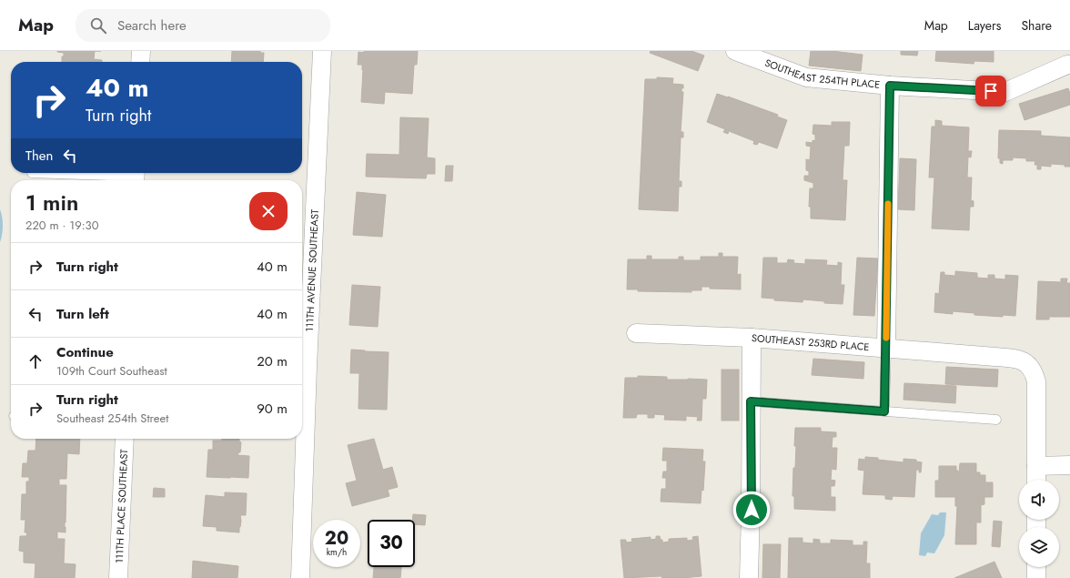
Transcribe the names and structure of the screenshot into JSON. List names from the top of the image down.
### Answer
{
  "streets": {
    "street": [
      "SOUTHEAST 254TH PLACE",
      "111TH AVENUE SOUTHEAST",
      "SOUTHEAST 253RD PLACE",
      "111TH PLACE SOUTHEAST"
    ]
  },
  "page": {
    "header": "Map",
    "search": "Search here",
    "nav": ["Map", "Layers", "Share"],
    "turn": ["40 m", "Turn right"],
    "then": "Then",
    "heading": ["1 min", "220 m · 19:30"],
    "list": [
      {
        "name": "Turn right",
        "value": "40 m"
      },
      {
        "name": "Turn left",
        "value": "40 m"
      },
      {
        "name": "Continue",
        "note": "109th Court Southeast",
        "value": "20 m"
      },
      {
        "name": "Turn right",
        "note": "Southeast 254th Street",
        "value": "90 m"
      }
    ],
    "speed": "20 km/h",
    "limit": "30"
  }
}
